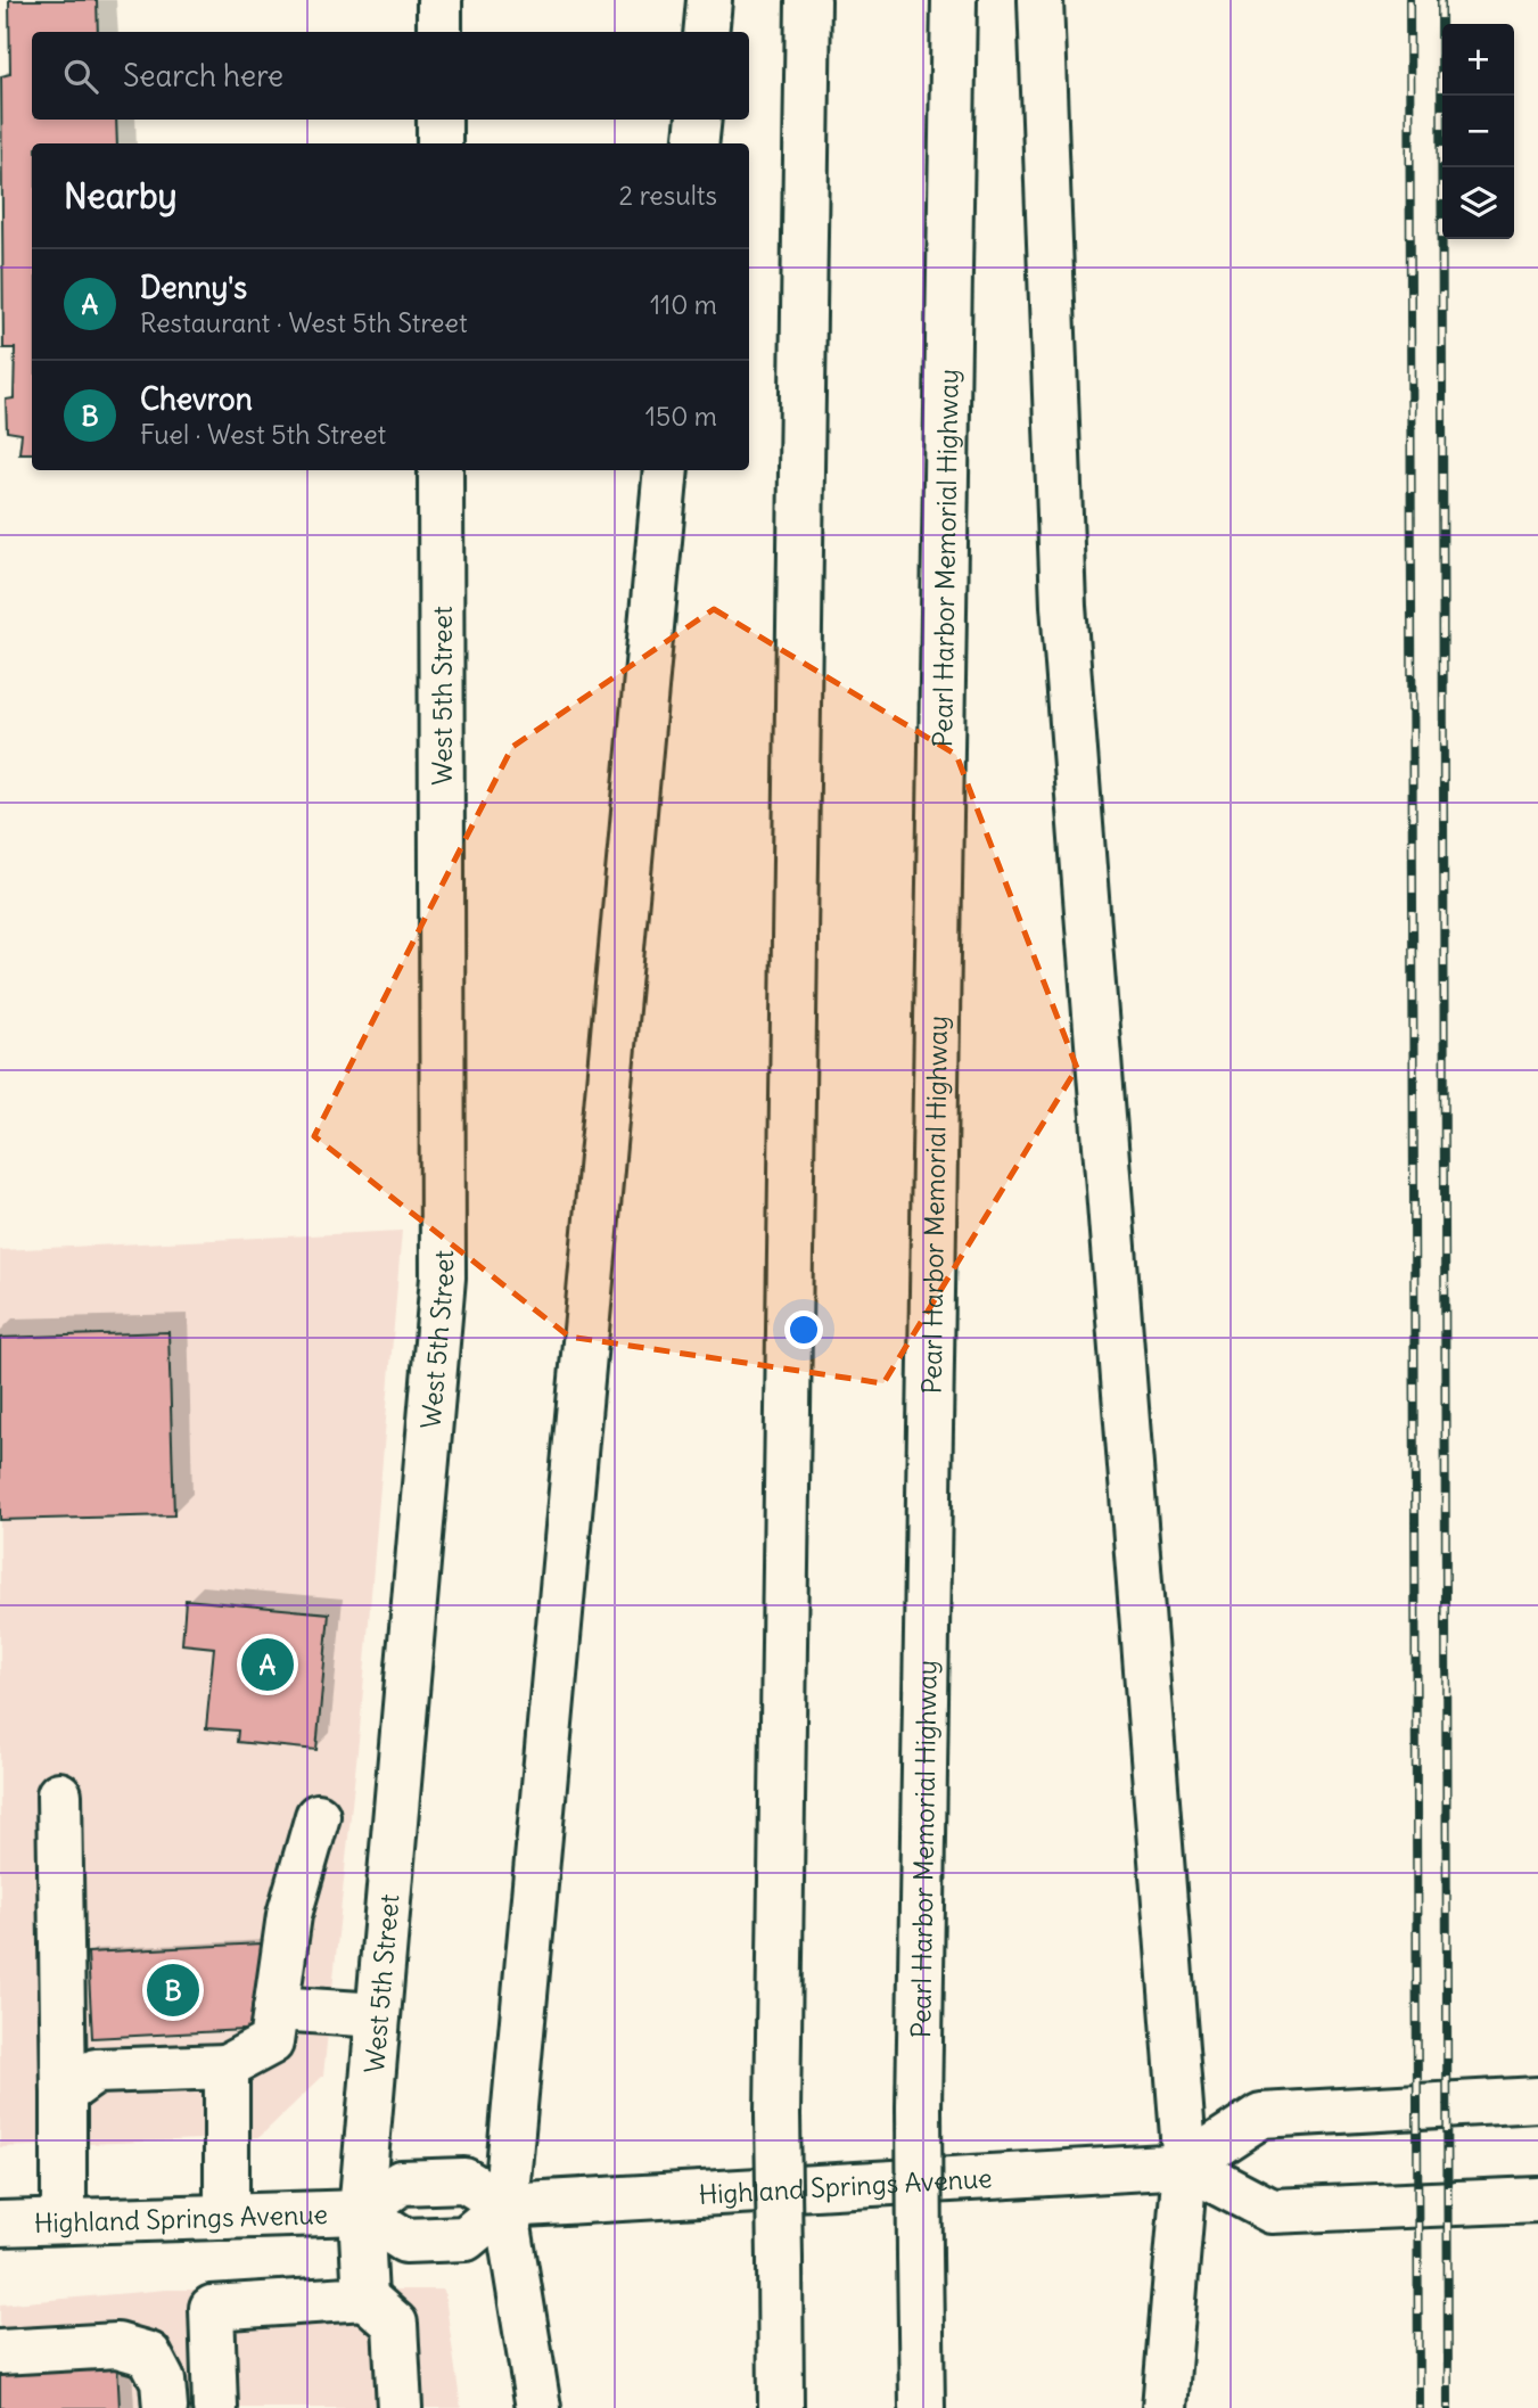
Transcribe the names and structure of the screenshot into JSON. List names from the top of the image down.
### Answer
{
  "streets": {
    "main road": ["Pearl Harbor Memorial Highway", "West 5th Street", "Highland Springs Avenue"]
  },
  "crossings": [
    ["West 5th Street", "Highland Springs Avenue"]
  ],
  "page": {
    "map_buttons": ["+", "−"],
    "search": "Search here",
    "heading": ["Nearby", "2 results"],
    "list": [
      {
        "mark": "A",
        "name": "Denny's",
        "note": "Restaurant · West 5th Street",
        "value": "110 m"
      },
      {
        "mark": "B",
        "name": "Chevron",
        "note": "Fuel · West 5th Street",
        "value": "150 m"
      }
    ],
    "pins": ["A", "B"]
  }
}
